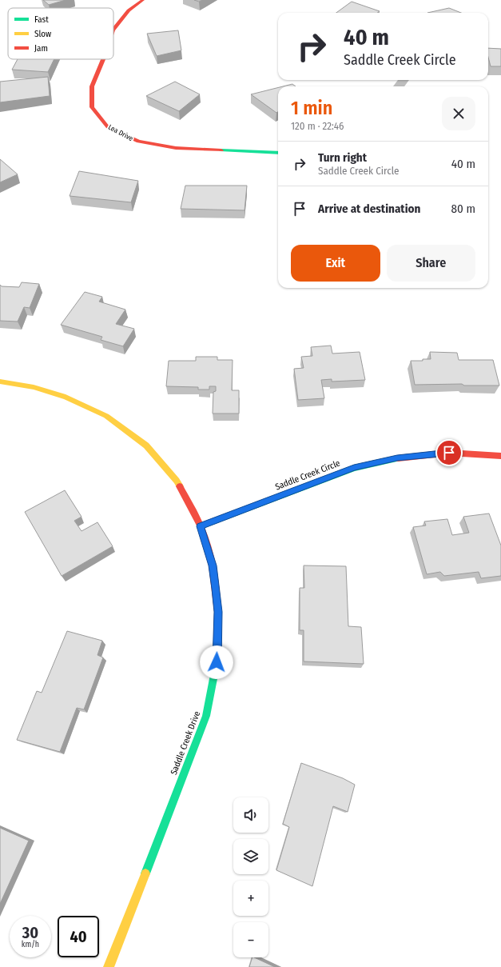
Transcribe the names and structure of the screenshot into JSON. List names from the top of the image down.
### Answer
{
  "streets": {
    "street": ["Lea Drive", "Saddle Creek Circle", "Saddle Creek Drive"]
  },
  "crossings": [
    ["Saddle Creek Circle", "Saddle Creek Drive"]
  ],
  "legend": ["Fast", "Slow", "Jam"],
  "page": {
    "turn": ["40 m", "Saddle Creek Circle"],
    "heading": ["1 min", "120 m · 22:46"],
    "list": [
      {
        "name": "Turn right",
        "note": "Saddle Creek Circle",
        "value": "40 m"
      },
      {
        "name": "Arrive at destination",
        "value": "80 m"
      }
    ],
    "buttons": ["Exit", "Share"],
    "map_buttons": ["+", "−"],
    "speed": "30 km/h",
    "limit": "40"
  }
}
